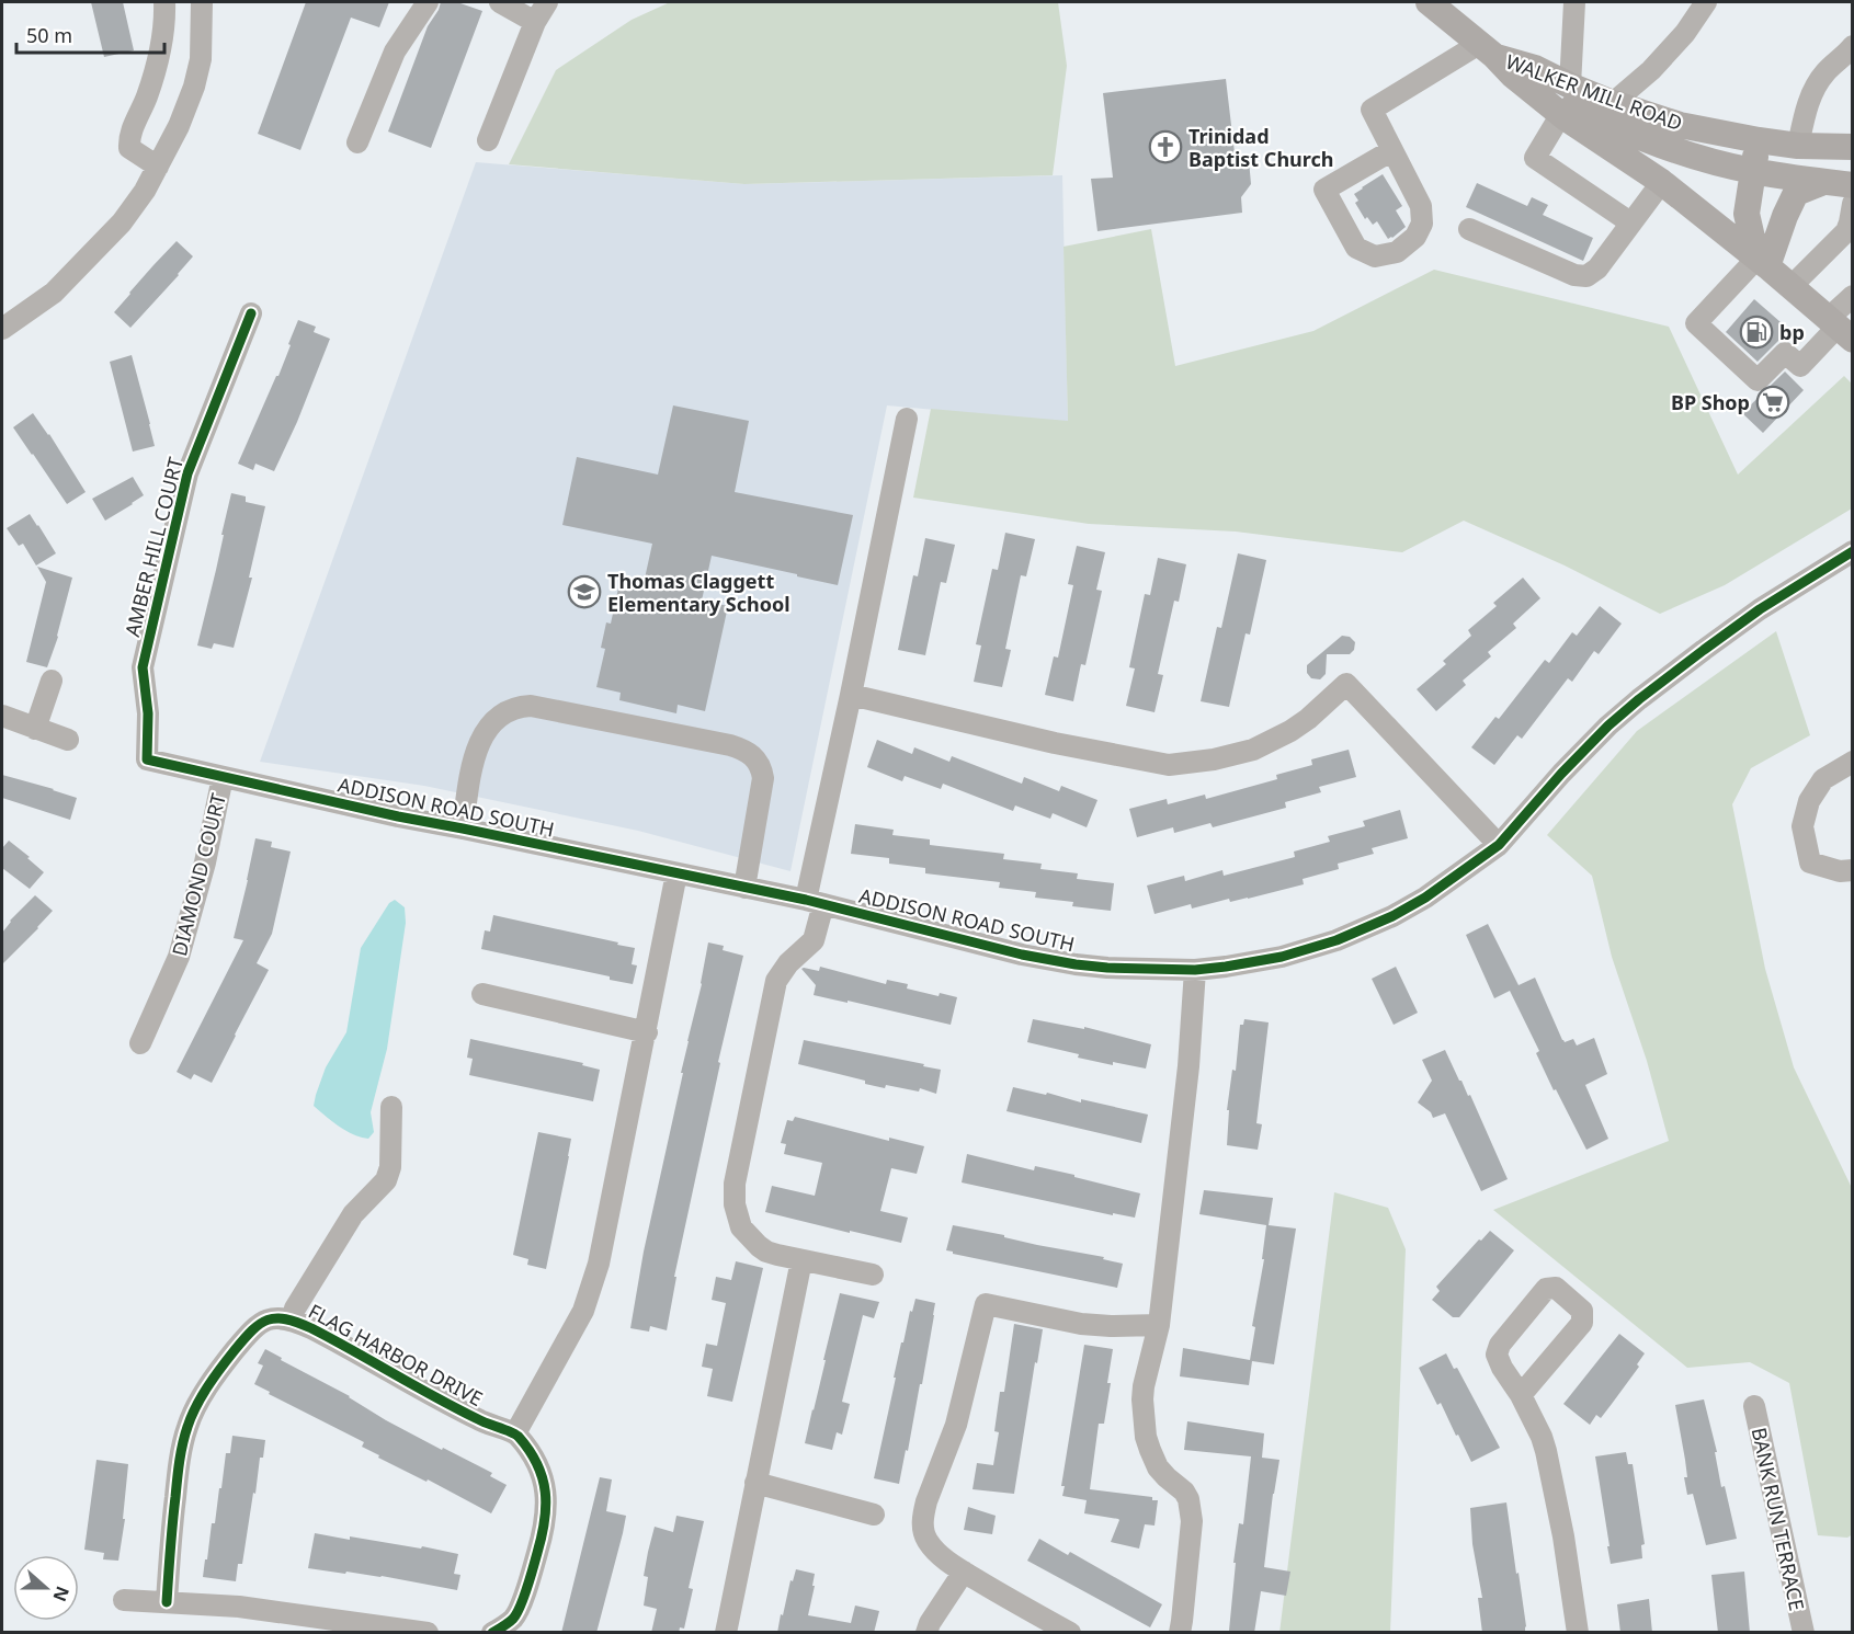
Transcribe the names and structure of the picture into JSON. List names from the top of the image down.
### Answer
{
  "streets": {
    "main road": ["WALKER MILL ROAD"],
    "street": [
      "AMBER HILL COURT",
      "ADDISON ROAD SOUTH",
      "DIAMOND COURT",
      "FLAG HARBOR DRIVE",
      "BANK RUN TERRACE"
    ]
  },
  "crossings": [
    ["AMBER HILL COURT", "ADDISON ROAD SOUTH"],
    ["ADDISON ROAD SOUTH", "DIAMOND COURT"]
  ],
  "places": {
    "church": ["Trinidad Baptist Church"],
    "fuel station": ["bp"],
    "supermarket": ["BP Shop"],
    "school or university": ["Thomas Claggett Elementary School"]
  },
  "scale_bar": "50 m",
  "north": "right"
}
